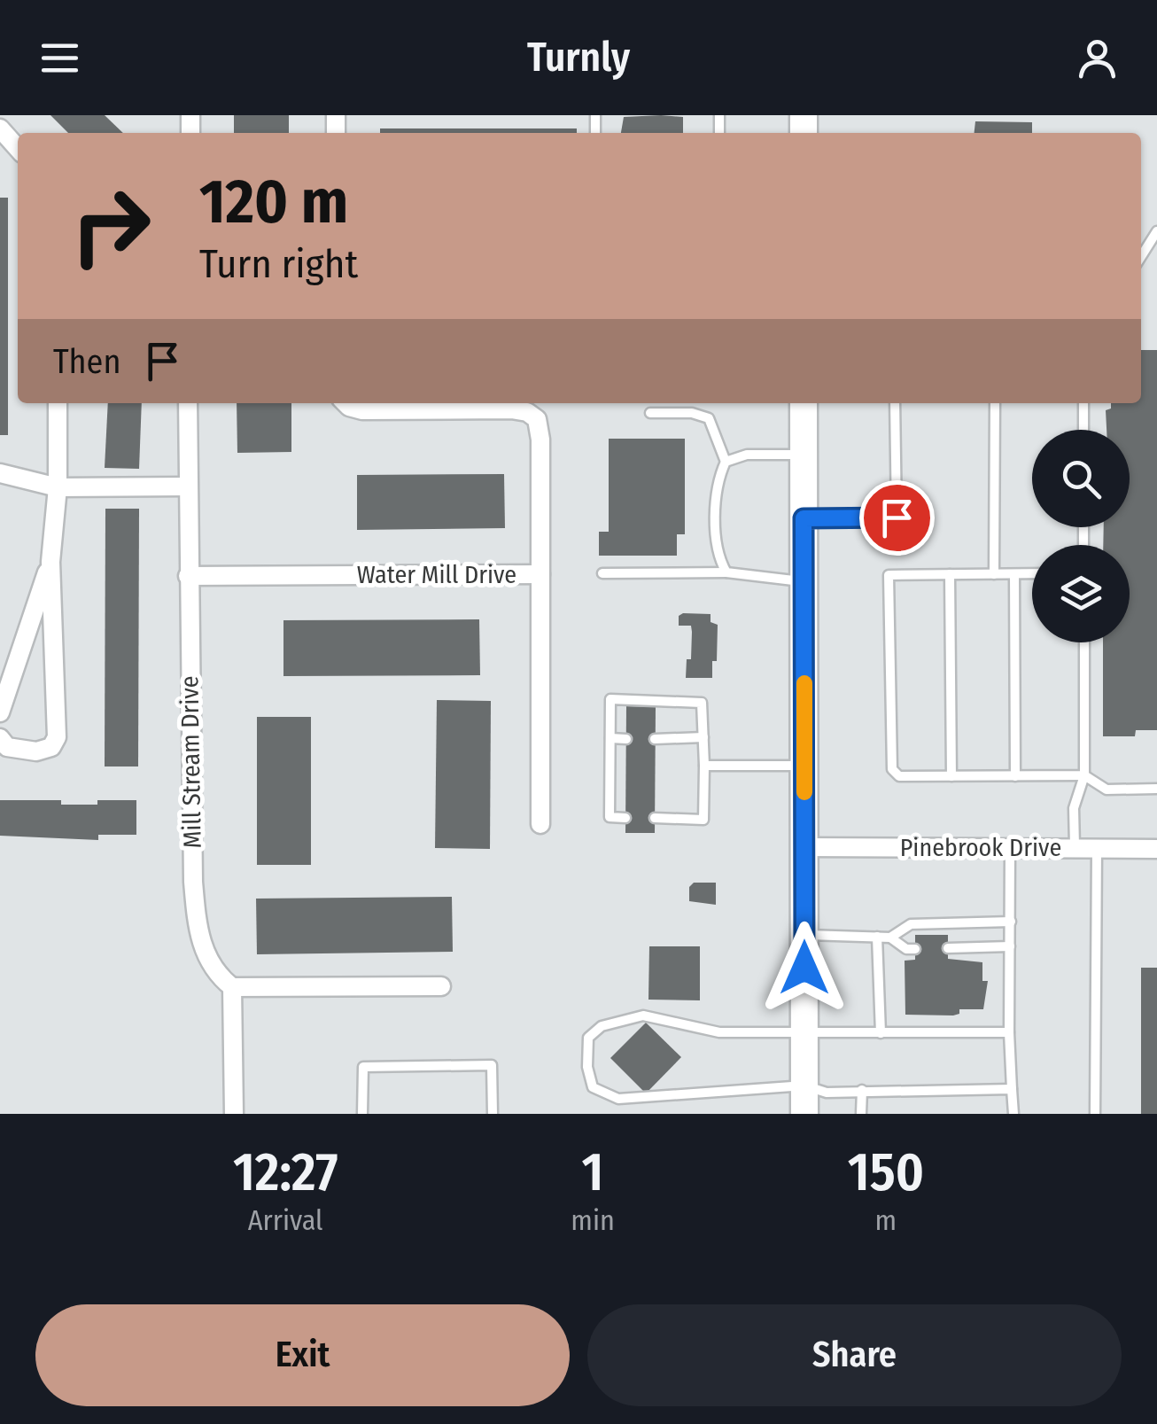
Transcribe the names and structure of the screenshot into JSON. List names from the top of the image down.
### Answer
{
  "streets": {
    "street": ["Water Mill Drive", "Mill Stream Drive", "Pinebrook Drive"]
  },
  "crossings": [
    ["Water Mill Drive", "Mill Stream Drive"]
  ],
  "page": {
    "header": "Turnly",
    "turn": ["120 m", "Turn right"],
    "then": "Then",
    "eta": [
      "12:27",
      "Arrival",
      "1",
      "min",
      "150",
      "m"
    ],
    "buttons": ["Exit", "Share"]
  }
}
